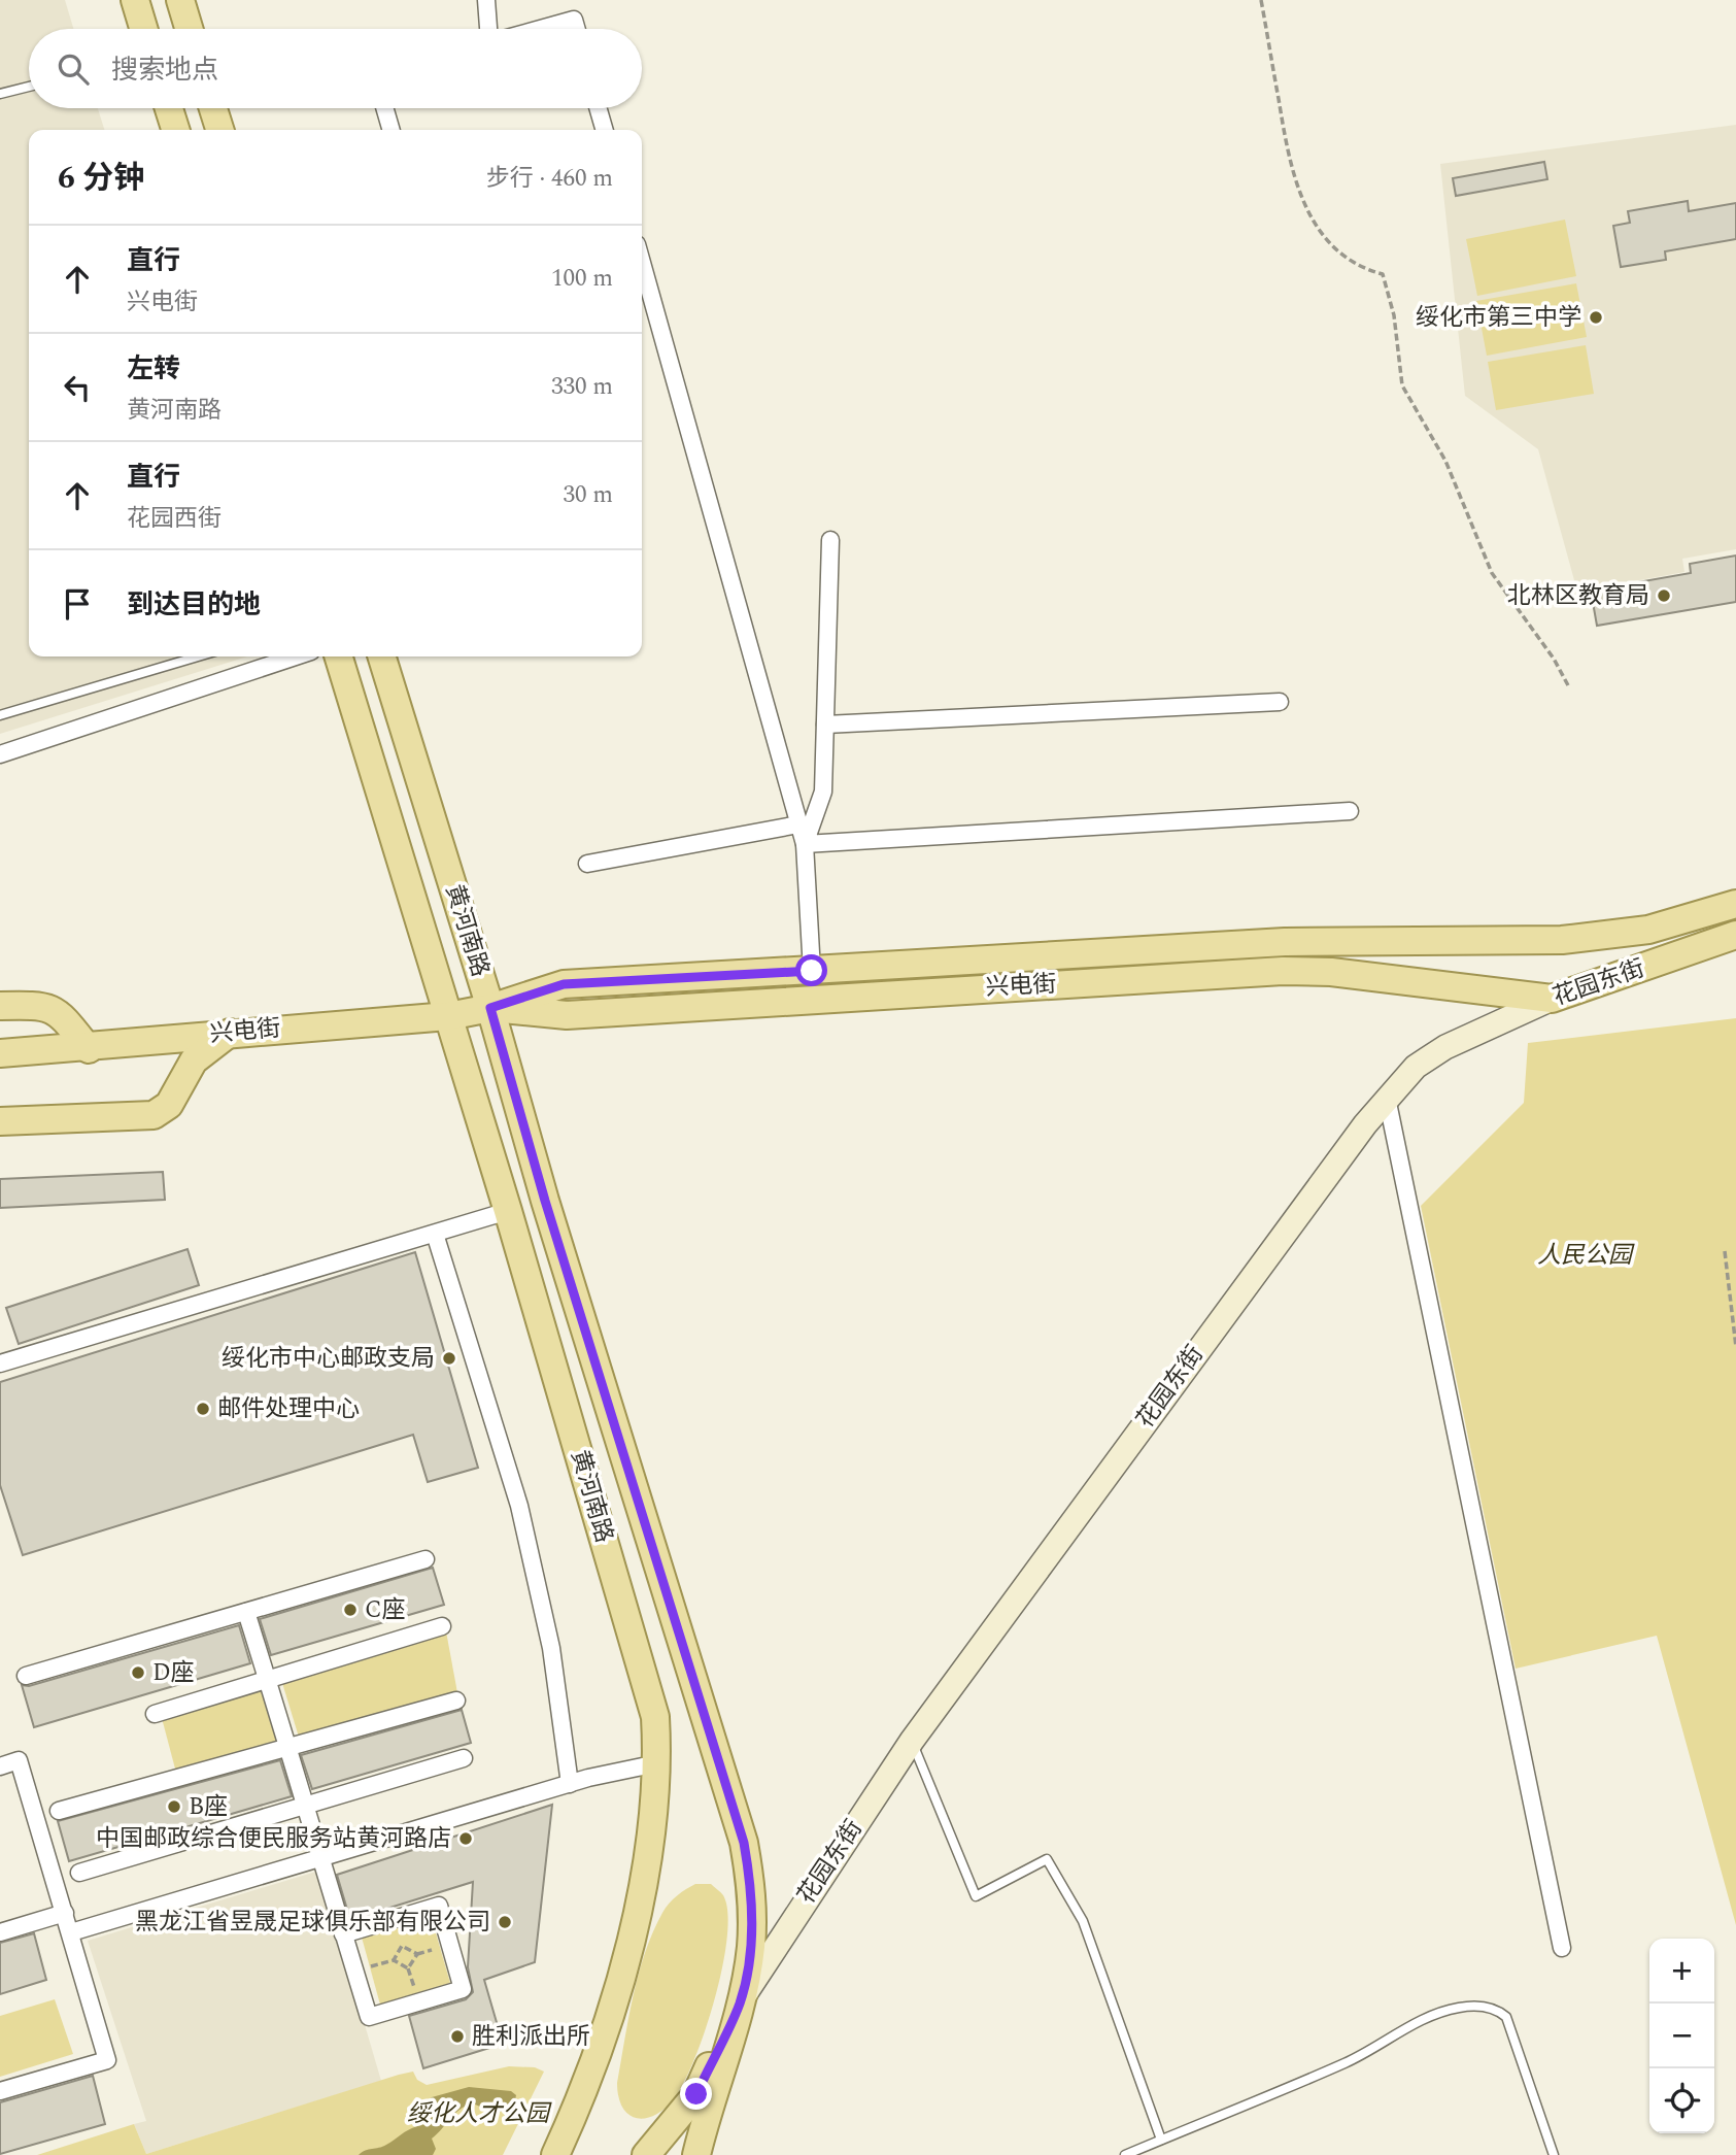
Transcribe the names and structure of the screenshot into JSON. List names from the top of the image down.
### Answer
{
  "streets": {
    "main road": ["黄河南路", "花园东街", "兴电街"]
  },
  "crossings": [
    ["黄河南路", "花园东街"],
    ["黄河南路", "兴电街"],
    ["花园东街", "兴电街"]
  ],
  "parks": ["人民公园", "绥化人才公园"],
  "places": [
    "绥化市第三中学",
    "北林区教育局",
    "绥化市中心邮政支局",
    "邮件处理中心",
    "C座",
    "D座",
    "B座",
    "中国邮政综合便民服务站黄河路店",
    "黑龙江省昱晟足球俱乐部有限公司",
    "胜利派出所"
  ],
  "page": {
    "search": "搜索地点",
    "heading": ["6 分钟", "步行 · 460 m"],
    "list": [
      ["直行", "兴电街", "100 m"],
      ["左转", "黄河南路", "330 m"],
      ["直行", "花园西街", "30 m"],
      "到达目的地"
    ],
    "map_buttons": ["+", "−"]
  }
}
